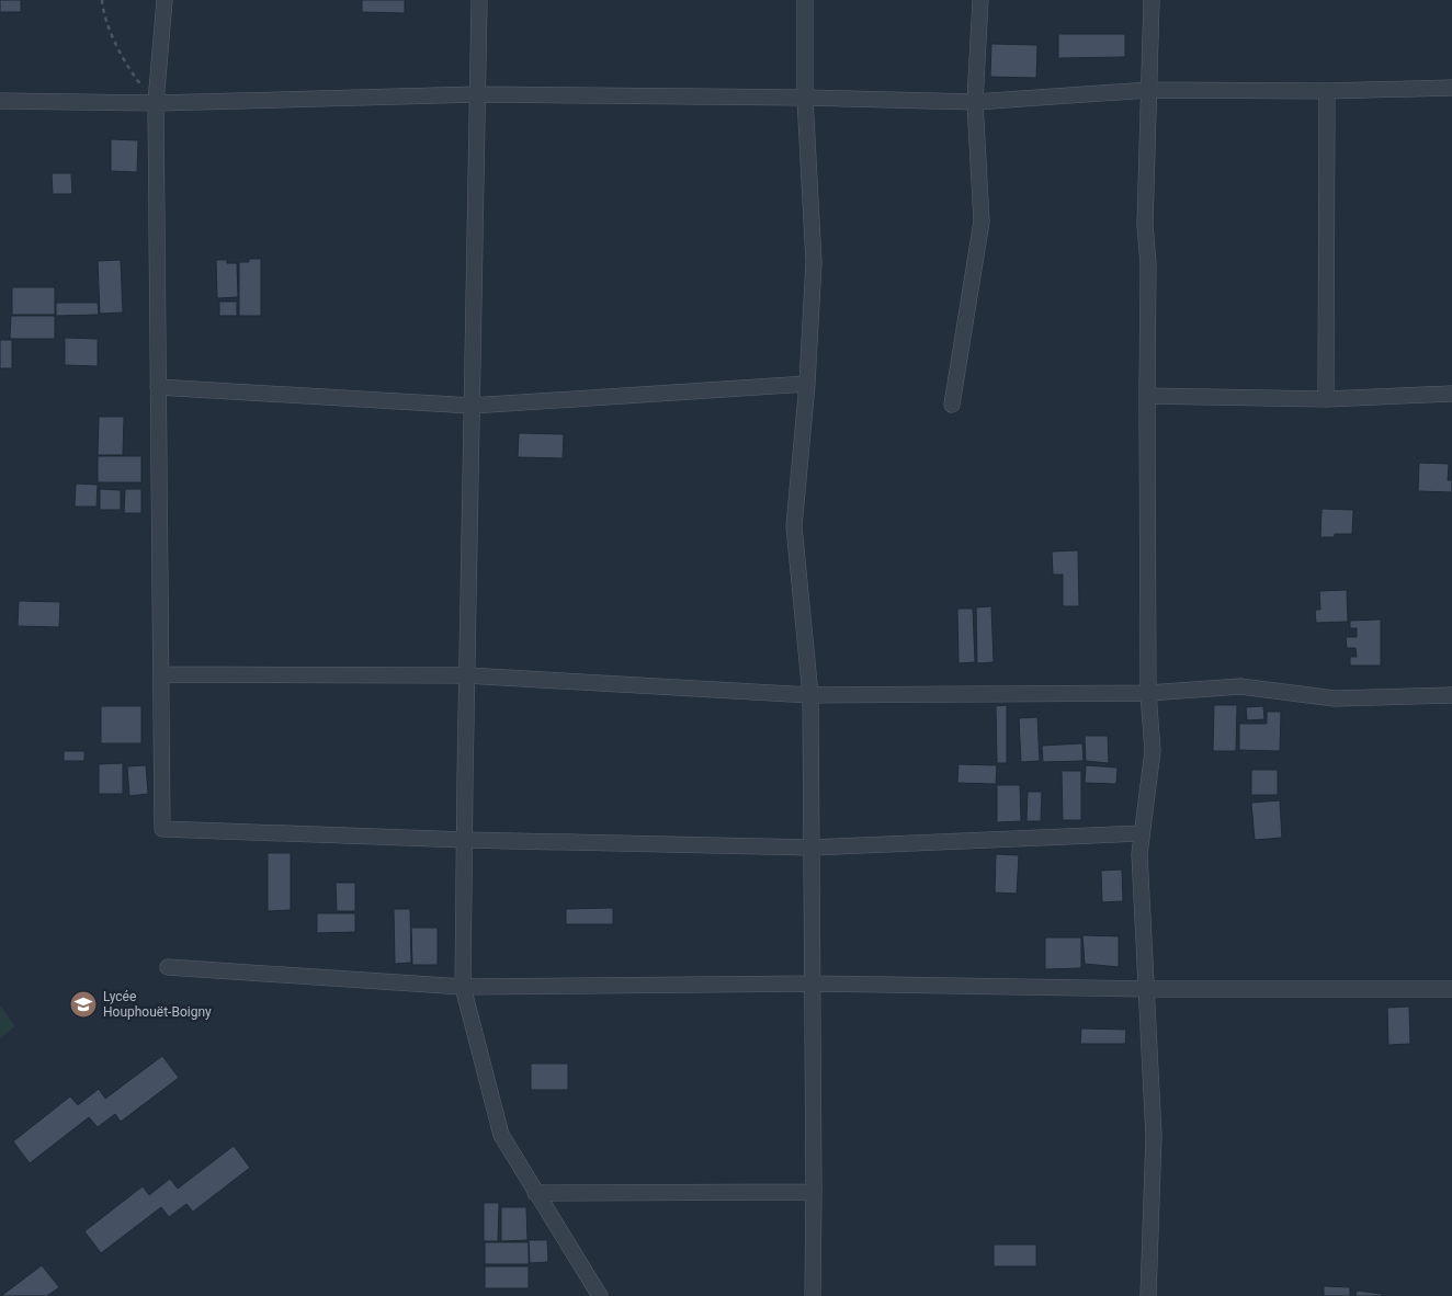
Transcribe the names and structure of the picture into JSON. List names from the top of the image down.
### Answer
{
  "places": {
    "school or university": ["Lycée Houphouët-Boigny"]
  }
}
